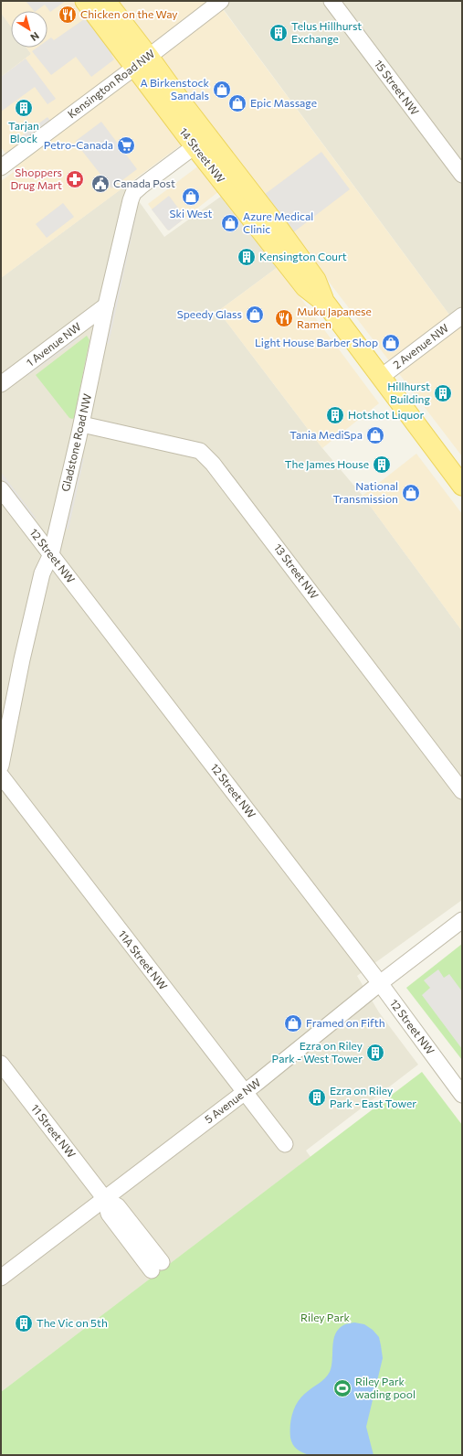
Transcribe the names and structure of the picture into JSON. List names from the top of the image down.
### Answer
{
  "streets": {
    "main road": ["14 Street NW"],
    "street": [
      "Kensington Road NW",
      "15 Street NW",
      "1 Avenue NW",
      "2 Avenue NW",
      "Gladstone Road NW",
      "12 Street NW",
      "13 Street NW",
      "11A Street NW",
      "5 Avenue NW",
      "11 Street NW"
    ]
  },
  "crossings": [
    ["Kensington Road NW", "14 Street NW"],
    ["14 Street NW", "2 Avenue NW"],
    ["14 Street NW", "Gladstone Road NW"],
    ["1 Avenue NW", "Gladstone Road NW"],
    ["Gladstone Road NW", "12 Street NW"],
    ["Gladstone Road NW", "13 Street NW"],
    ["12 Street NW", "5 Avenue NW"],
    ["11A Street NW", "5 Avenue NW"],
    ["5 Avenue NW", "11 Street NW"]
  ],
  "parks": ["Riley Park"],
  "places": {
    "restaurant": ["Chicken on the Way", "Muku Japanese Ramen"],
    "building": [
      "Telus Hillhurst Exchange",
      "Tarjan Block",
      "Kensington Court",
      "Hillhurst Building",
      "Hotshot Liquor",
      "The James House",
      "Ezra on Riley Park - West Tower",
      "Ezra on Riley Park - East Tower",
      "The Vic on 5th"
    ],
    "shop": [
      "A Birkenstock Sandals",
      "Epic Massage",
      "Ski West",
      "Azure Medical Clinic",
      "Speedy Glass",
      "Light House Barber Shop",
      "Tania MediSpa",
      "National Transmission",
      "Framed on Fifth"
    ],
    "supermarket": ["Petro-Canada"],
    "pharmacy": ["Shoppers Drug Mart"],
    "public building": ["Canada Post"],
    "sports": ["Riley Park wading pool"]
  },
  "north": "bottom right"
}
